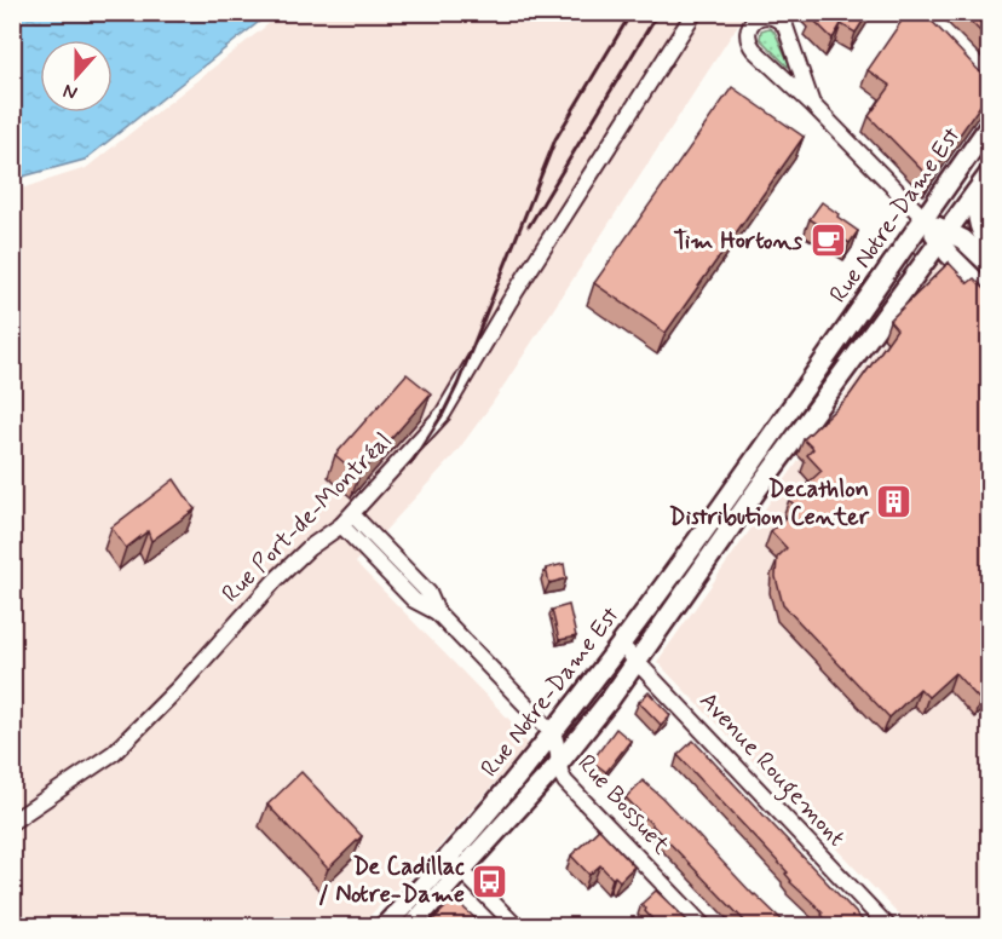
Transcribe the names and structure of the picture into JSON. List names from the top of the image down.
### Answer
{
  "streets": {
    "main road": ["Rue Notre-Dame Est"],
    "street": ["Rue Port-de-Montréal", "Avenue Rougemont", "Rue Bossuet"]
  },
  "crossings": [
    ["Rue Notre-Dame Est", "Avenue Rougemont"],
    ["Rue Notre-Dame Est", "Rue Bossuet"]
  ],
  "places": {
    "cafe": ["Tim Hortons"],
    "building": ["Decathlon Distribution Center"],
    "bus stop": ["De Cadillac / Notre-Dame"]
  },
  "north": "bottom"
}
